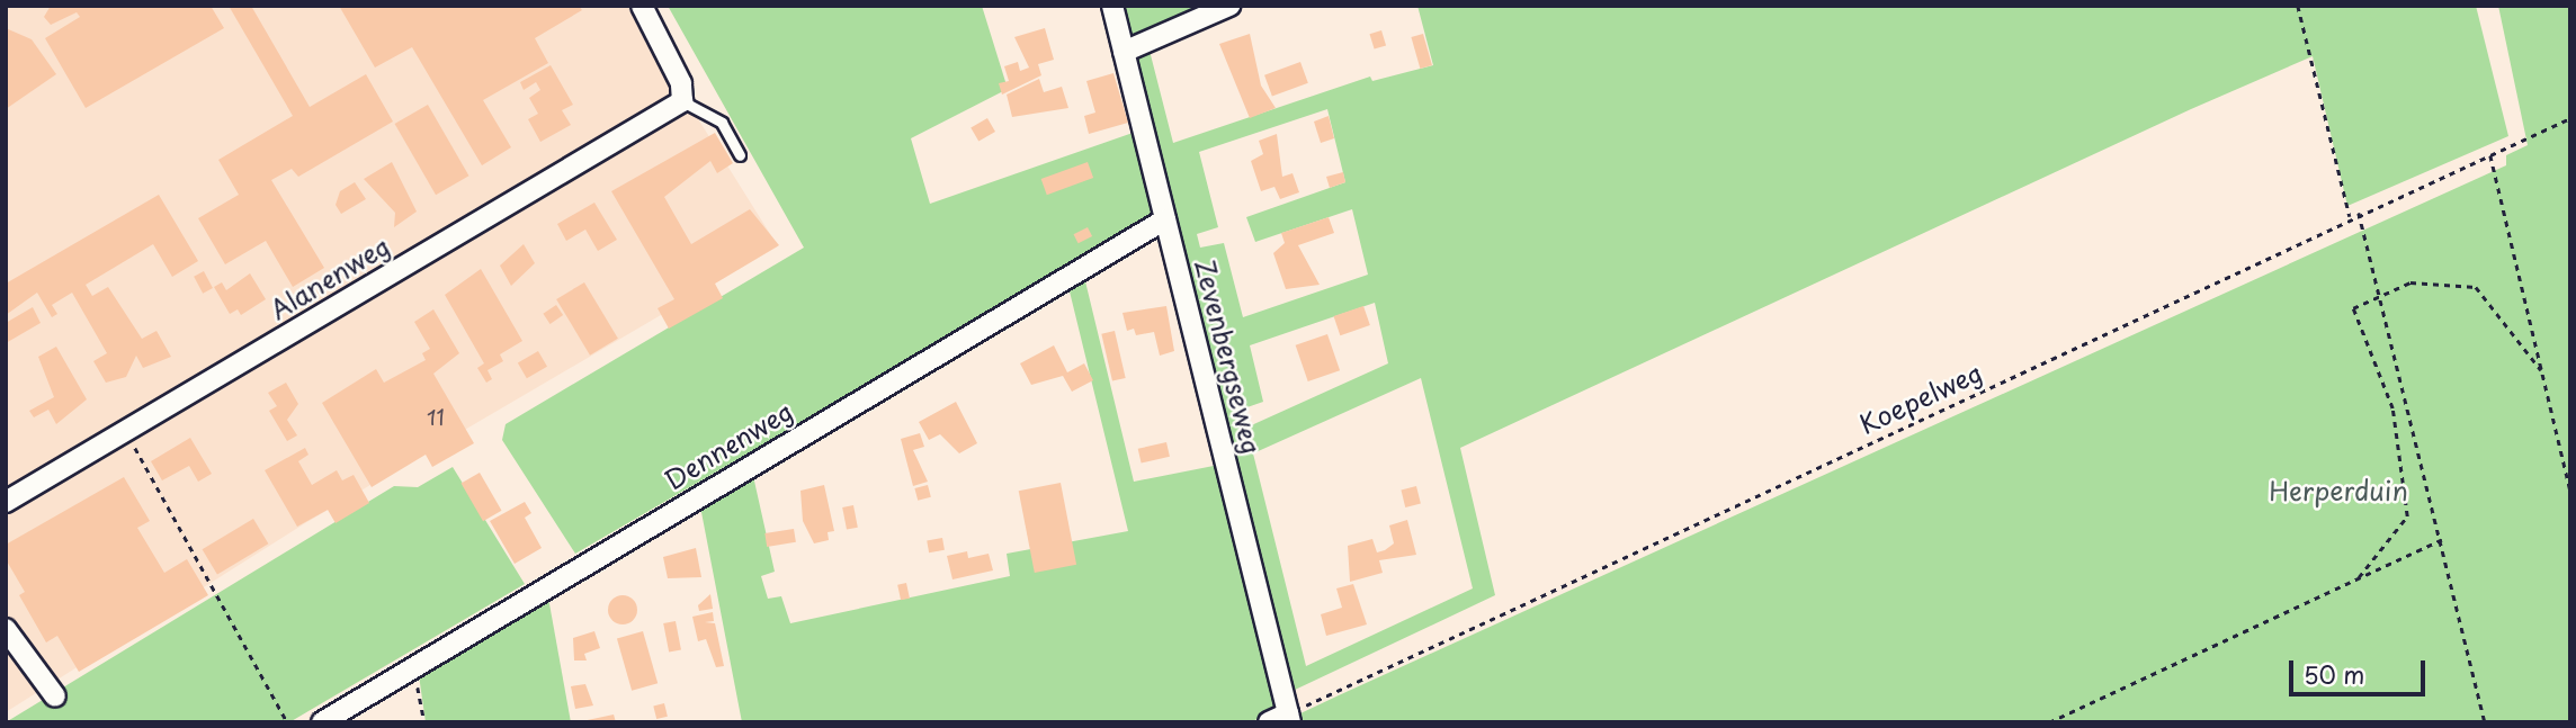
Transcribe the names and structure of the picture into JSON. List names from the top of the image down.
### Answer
{
  "streets": {
    "street": ["Alanenweg", "Zevenbergseweg", "Dennenweg"],
    "path": ["Koepelweg"]
  },
  "crossings": [
    ["Zevenbergseweg", "Koepelweg"],
    ["Zevenbergseweg", "Dennenweg"]
  ],
  "parks": ["Herperduin"],
  "house_numbers": ["11"],
  "scale_bar": "50 m"
}
